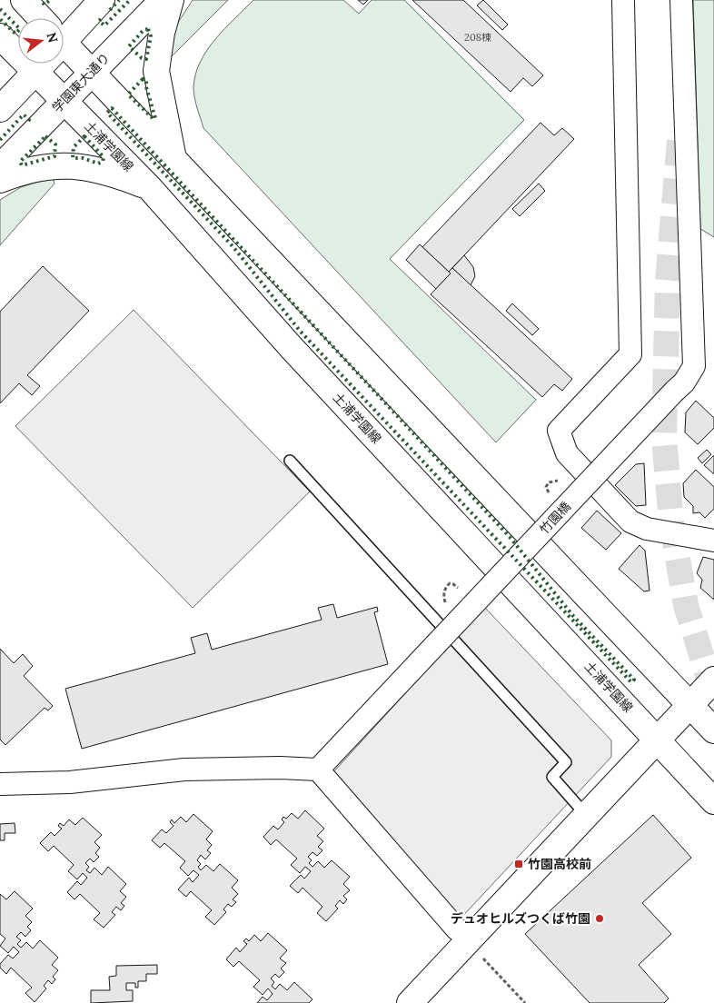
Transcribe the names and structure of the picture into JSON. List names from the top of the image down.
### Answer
{
  "streets": {
    "main road": ["学園東大通り", "土浦学園線"],
    "street": ["竹園橋"]
  },
  "crossings": [
    ["学園東大通り", "土浦学園線"]
  ],
  "places": {
    "transit": ["竹園高校前"],
    "other": ["デュオヒルズつくば竹園"]
  },
  "house_numbers": ["208棟"],
  "north": "right"
}
